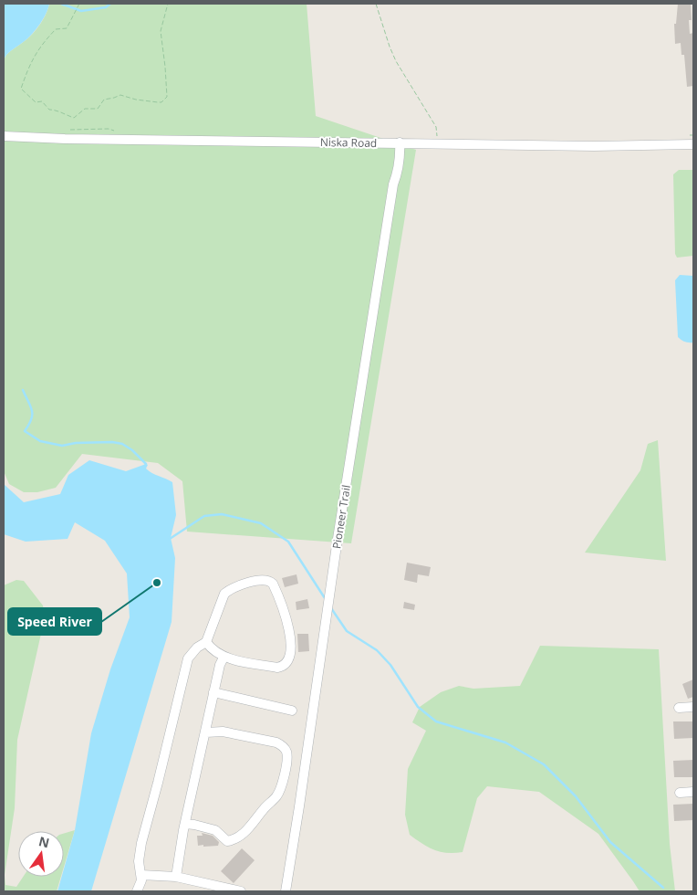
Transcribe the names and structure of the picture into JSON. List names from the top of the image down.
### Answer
{
  "streets": {
    "street": ["Niska Road", "Pioneer Trail"]
  },
  "crossings": [
    ["Niska Road", "Pioneer Trail"]
  ],
  "places": ["Speed River"],
  "north": "top"
}
